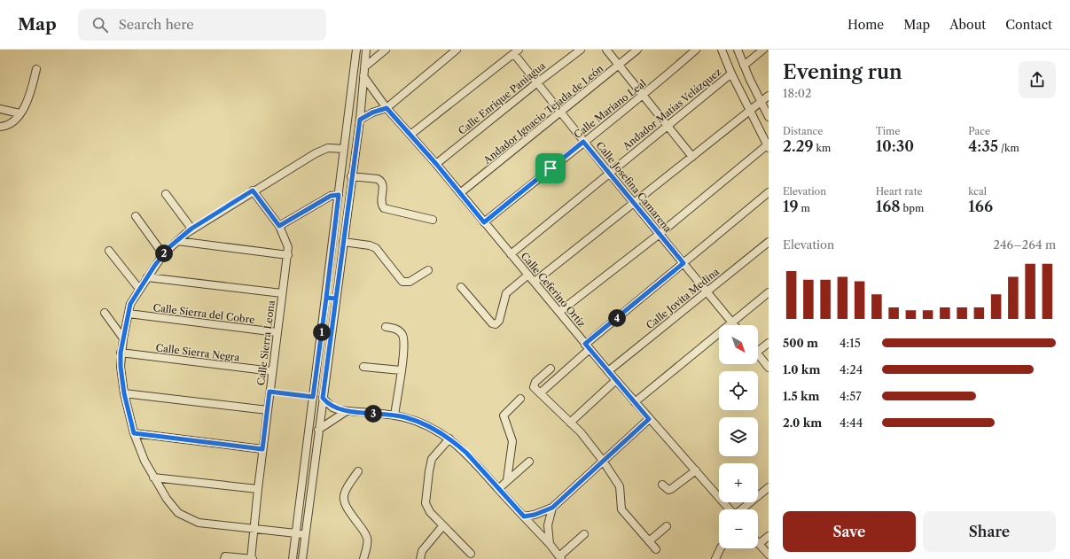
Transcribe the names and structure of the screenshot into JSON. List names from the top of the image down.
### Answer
{
  "streets": {
    "street": [
      "Calle Enrique Paniagua",
      "Calle Mariano Leal",
      "Andador Matías Velázquez",
      "Andador Ignacio Tejada de León",
      "Calle Josefina Camarena",
      "Calle Ceferino Ortiz",
      "Calle Jovita Medina",
      "Calle Sierra del Cobre",
      "Calle Sierra Leona",
      "Calle Sierra Negra"
    ]
  },
  "crossings": [
    ["Calle Enrique Paniagua", "Calle Josefina Camarena"],
    ["Calle Enrique Paniagua", "Calle Ceferino Ortiz"],
    ["Calle Mariano Leal", "Calle Josefina Camarena"],
    ["Calle Mariano Leal", "Calle Ceferino Ortiz"],
    ["Andador Matías Velázquez", "Calle Josefina Camarena"],
    ["Andador Matías Velázquez", "Calle Ceferino Ortiz"],
    ["Andador Ignacio Tejada de León", "Calle Josefina Camarena"],
    ["Andador Ignacio Tejada de León", "Calle Ceferino Ortiz"],
    ["Calle Josefina Camarena", "Calle Jovita Medina"],
    ["Calle Ceferino Ortiz", "Calle Jovita Medina"],
    ["Calle Sierra del Cobre", "Calle Sierra Leona"],
    ["Calle Sierra Leona", "Calle Sierra Negra"]
  ],
  "north": "bottom right",
  "page": {
    "header": "Map",
    "search": "Search here",
    "nav": [
      "Home",
      "Map",
      "About",
      "Contact"
    ],
    "heading": ["Evening run", "18:02"],
    "stats": [
      ["Distance", "2.29 km"],
      ["Time", "10:30"],
      ["Pace", "4:35 /km"],
      ["Elevation", "19 m"],
      ["Heart rate", "168 bpm"],
      ["kcal", "166"]
    ],
    "chart": ["Elevation", "246–264 m"],
    "pins": [
      "2",
      "4",
      "1",
      "3"
    ],
    "map_buttons": ["+", "−"],
    "list": [
      {
        "name": "500 m",
        "note": "4:15"
      },
      {
        "name": "1.0 km",
        "note": "4:24"
      },
      {
        "name": "1.5 km",
        "note": "4:57"
      },
      {
        "name": "2.0 km",
        "note": "4:44"
      }
    ],
    "buttons": ["Save", "Share"]
  }
}
